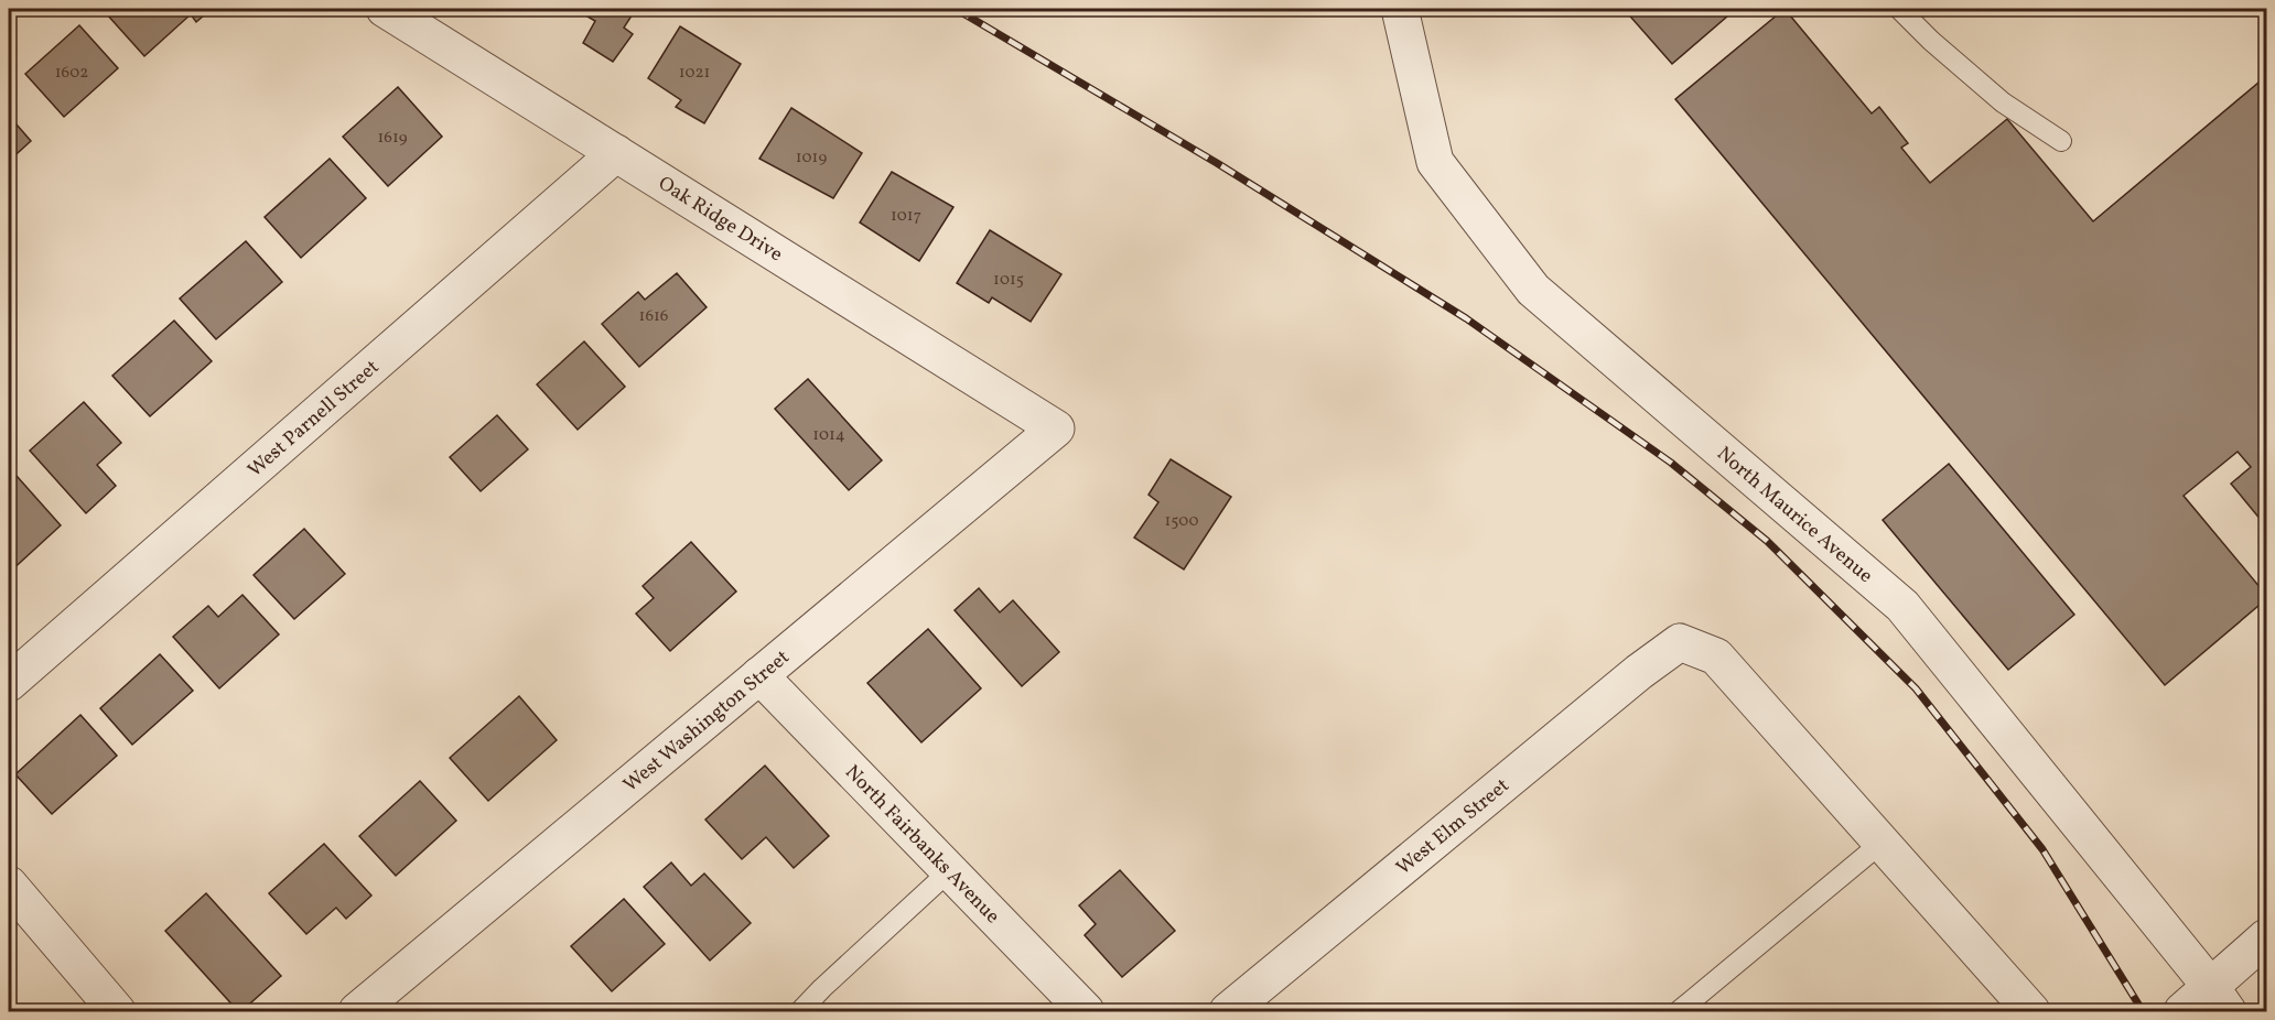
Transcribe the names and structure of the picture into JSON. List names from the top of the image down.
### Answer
{
  "streets": {
    "street": [
      "Oak Ridge Drive",
      "West Parnell Street",
      "North Maurice Avenue",
      "West Washington Street",
      "West Elm Street",
      "North Fairbanks Avenue"
    ]
  },
  "crossings": [
    ["Oak Ridge Drive", "West Parnell Street"],
    ["Oak Ridge Drive", "West Washington Street"],
    ["West Washington Street", "North Fairbanks Avenue"]
  ],
  "house_numbers": [
    "1602",
    "1021",
    "1619",
    "1019",
    "1017",
    "1015",
    "1616",
    "1014",
    "1500"
  ]
}
